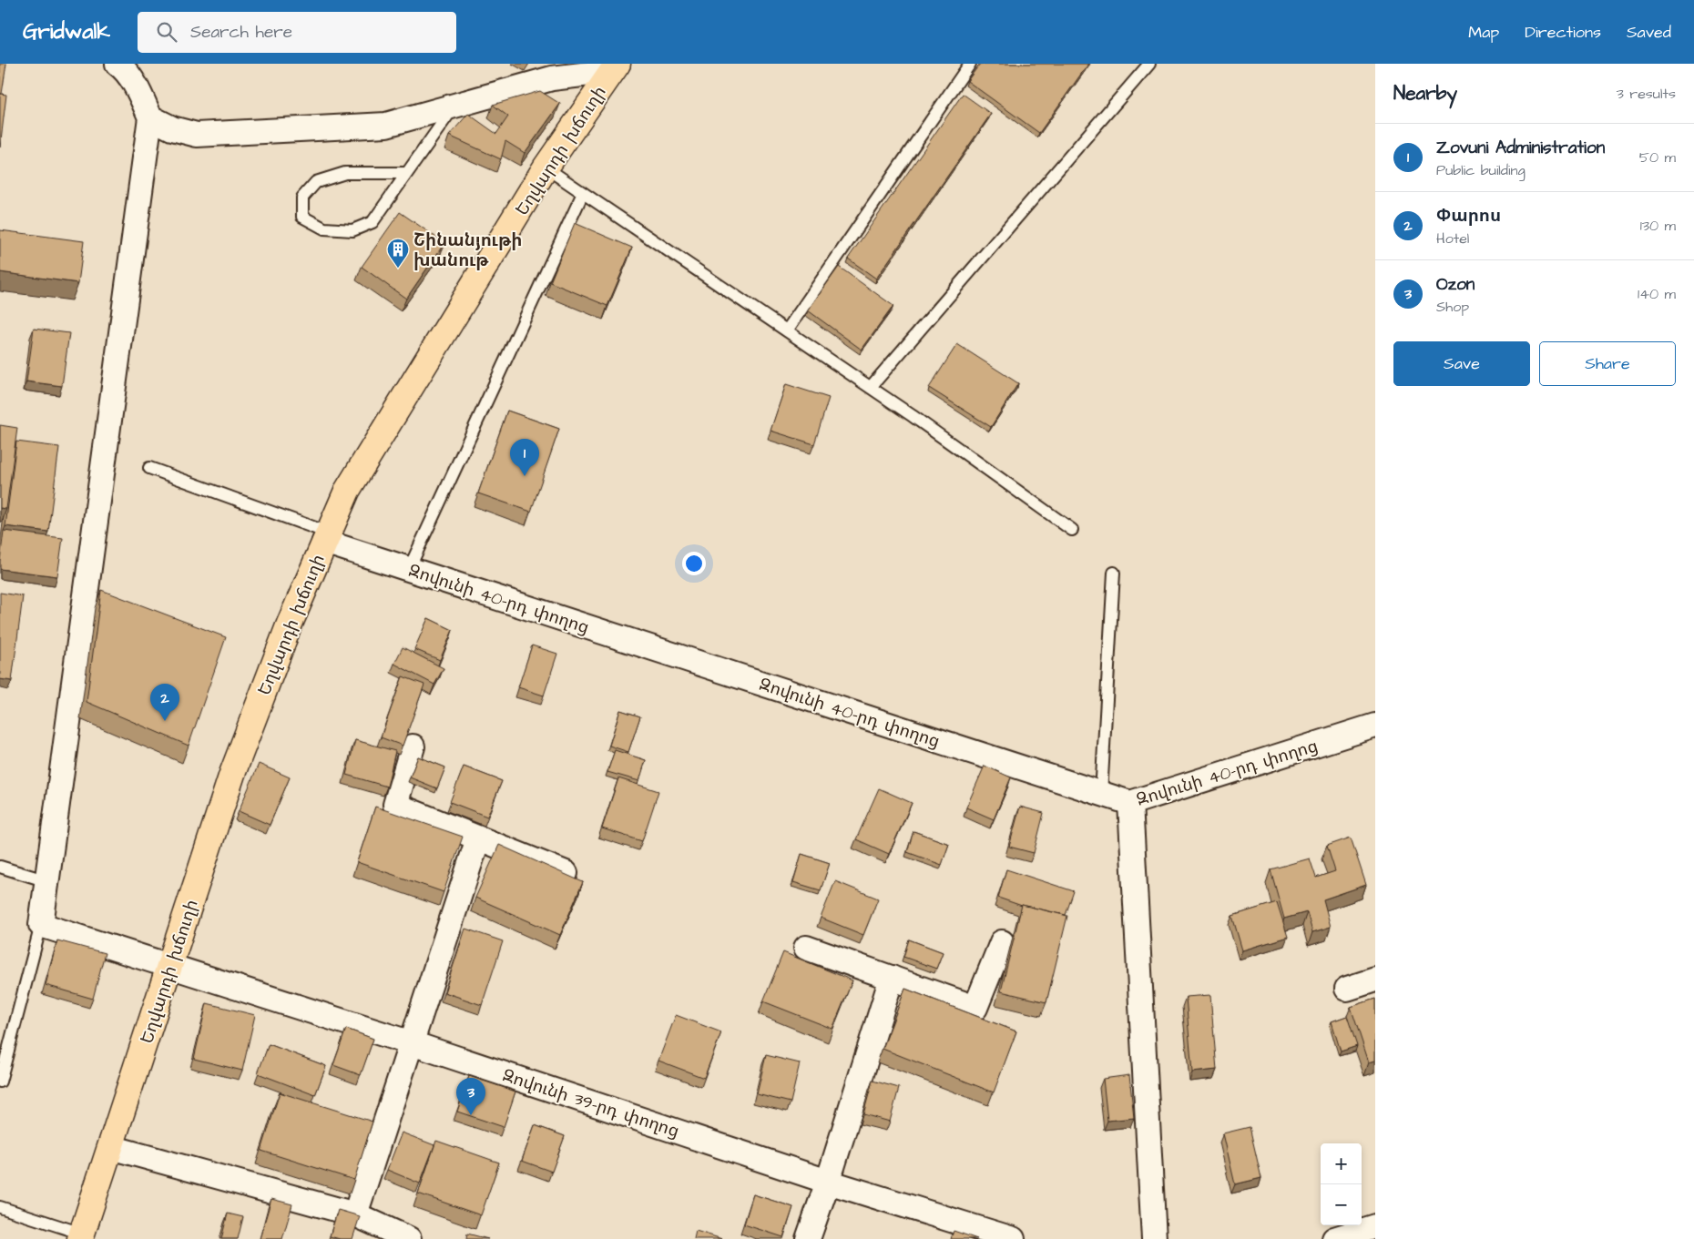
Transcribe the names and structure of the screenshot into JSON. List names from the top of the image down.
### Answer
{
  "streets": {
    "main road": ["Եղվարդի խճուղի"],
    "street": ["Զովունի 40-րդ փողոց", "Զովունի 39-րդ փողոց"]
  },
  "crossings": [
    ["Եղվարդի խճուղի", "Զովունի 40-րդ փողոց"],
    ["Եղվարդի խճուղի", "Զովունի 39-րդ փողոց"]
  ],
  "places": {
    "building": ["Շինանյութի խանութ"]
  },
  "page": {
    "header": "Gridwalk",
    "search": "Search here",
    "nav": ["Map", "Directions", "Saved"],
    "heading": ["Nearby", "3 results"],
    "list": [
      {
        "mark": "1",
        "name": "Zovuni Administration",
        "note": "Public building",
        "value": "50 m"
      },
      {
        "mark": "2",
        "name": "Փարոս",
        "note": "Hotel",
        "value": "130 m"
      },
      {
        "mark": "3",
        "name": "Ozon",
        "note": "Shop",
        "value": "140 m"
      }
    ],
    "buttons": ["Save", "Share"],
    "pins": ["1", "2", "3"],
    "map_buttons": ["+", "−"]
  }
}
